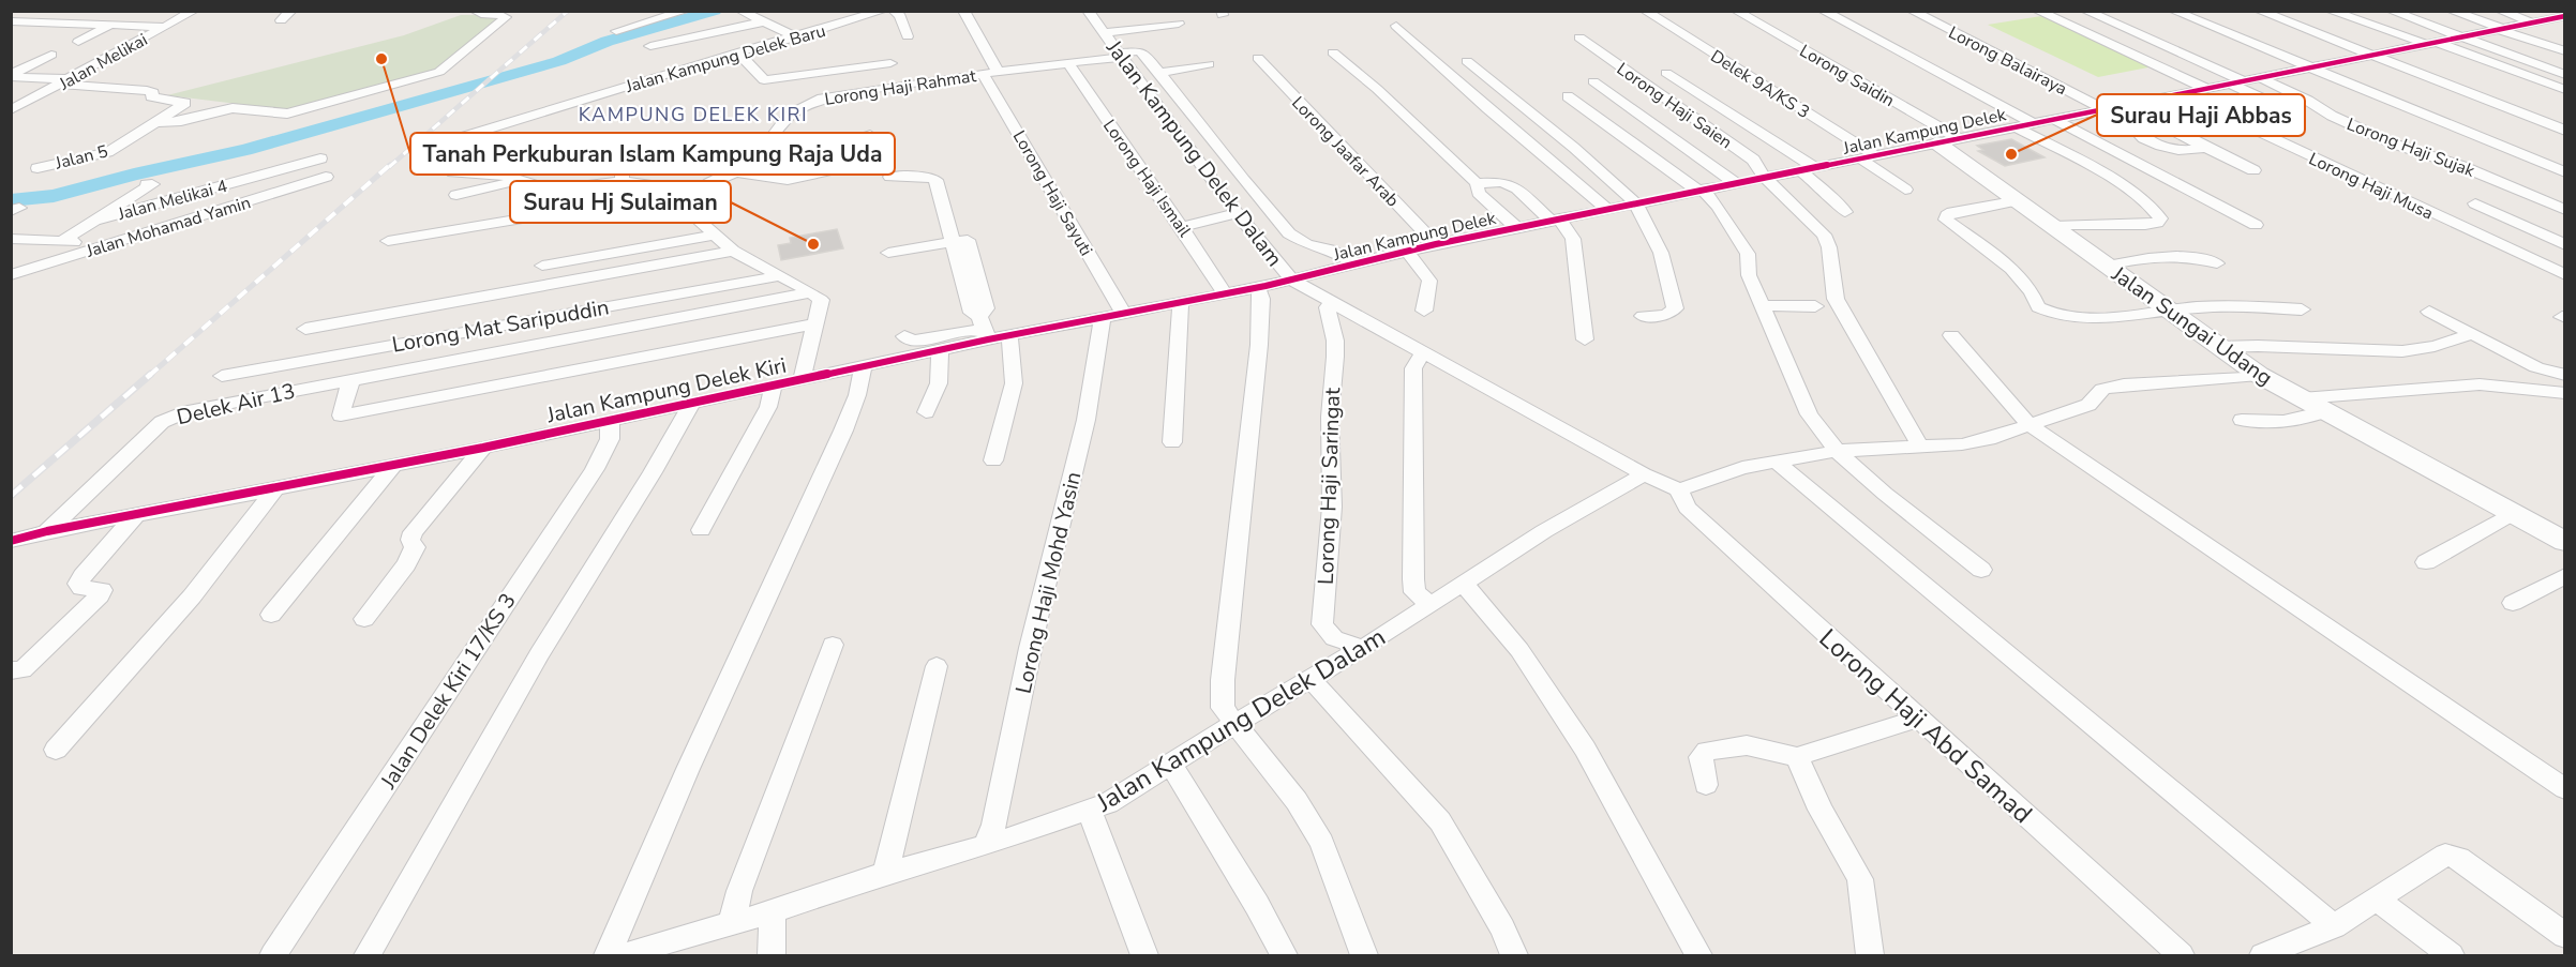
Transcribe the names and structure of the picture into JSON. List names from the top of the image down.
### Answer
{
  "streets": {
    "street": [
      "Jalan Kampung Delek Baru",
      "Lorong Balairaya",
      "Jalan Melikai",
      "Lorong Saidin",
      "Delek 9A/KS 3",
      "Lorong Haji Rahmat",
      "Lorong Haji Saien",
      "Jalan Kampung Delek",
      "Lorong Haji Sujak",
      "Lorong Jaafar Arab",
      "Jalan Kampung Delek Dalam",
      "Jalan 5",
      "Lorong Haji Ismail",
      "Lorong Haji Musa",
      "Lorong Haji Sayuti",
      "Jalan Melikai 4",
      "Jalan Mohamad Yamin",
      "Lorong Mat Saripuddin",
      "Jalan Sungai Udang",
      "Jalan Kampung Delek Kiri",
      "Delek Air 13",
      "Lorong Haji Saringat",
      "Lorong Haji Mohd Yasin",
      "Jalan Delek Kiri 17/KS 3",
      "Lorong Haji Abd Samad"
    ]
  },
  "crossings": [
    ["Lorong Balairaya", "Jalan Kampung Delek"],
    ["Jalan Melikai", "Jalan 5"],
    ["Lorong Saidin", "Jalan Kampung Delek"],
    ["Lorong Saidin", "Jalan Sungai Udang"],
    ["Delek 9A/KS 3", "Jalan Kampung Delek"],
    ["Lorong Haji Rahmat", "Jalan Kampung Delek Dalam"],
    ["Lorong Haji Rahmat", "Lorong Haji Ismail"],
    ["Lorong Haji Rahmat", "Lorong Haji Sayuti"],
    ["Lorong Haji Saien", "Jalan Kampung Delek"],
    ["Jalan Kampung Delek", "Lorong Haji Sujak"],
    ["Jalan Kampung Delek", "Lorong Jaafar Arab"],
    ["Jalan Kampung Delek", "Jalan Kampung Delek Dalam"],
    ["Jalan Kampung Delek", "Lorong Haji Musa"],
    ["Jalan Kampung Delek", "Jalan Sungai Udang"],
    ["Jalan Kampung Delek", "Jalan Kampung Delek Kiri"],
    ["Jalan Kampung Delek Dalam", "Jalan Kampung Delek Kiri"],
    ["Jalan Kampung Delek Dalam", "Lorong Haji Saringat"],
    ["Jalan Kampung Delek Dalam", "Lorong Haji Mohd Yasin"],
    ["Jalan Kampung Delek Dalam", "Lorong Haji Abd Samad"],
    ["Lorong Haji Ismail", "Jalan Kampung Delek Kiri"],
    ["Lorong Haji Sayuti", "Jalan Kampung Delek Kiri"],
    ["Lorong Haji Sayuti", "Lorong Haji Mohd Yasin"],
    ["Jalan Kampung Delek Kiri", "Delek Air 13"],
    ["Jalan Kampung Delek Kiri", "Lorong Haji Mohd Yasin"],
    ["Jalan Kampung Delek Kiri", "Jalan Delek Kiri 17/KS 3"]
  ],
  "districts": ["KAMPUNG DELEK KIRI"],
  "places": ["Tanah Perkuburan Islam Kampung Raja Uda", "Surau Haji Abbas", "Surau Hj Sulaiman"]
}
